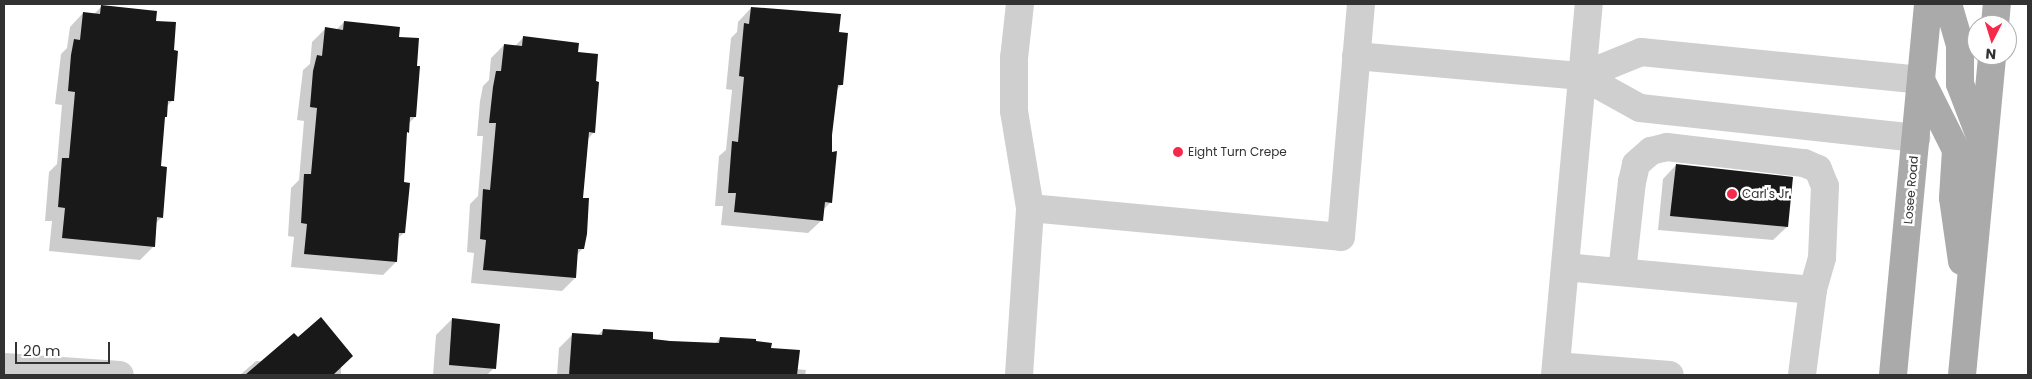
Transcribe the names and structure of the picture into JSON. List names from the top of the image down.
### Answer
{
  "streets": {
    "main road": ["Losee Road"]
  },
  "places": ["Eight Turn Crepe", "Carl's Jr."],
  "scale_bar": "20 m",
  "north": "bottom"
}
